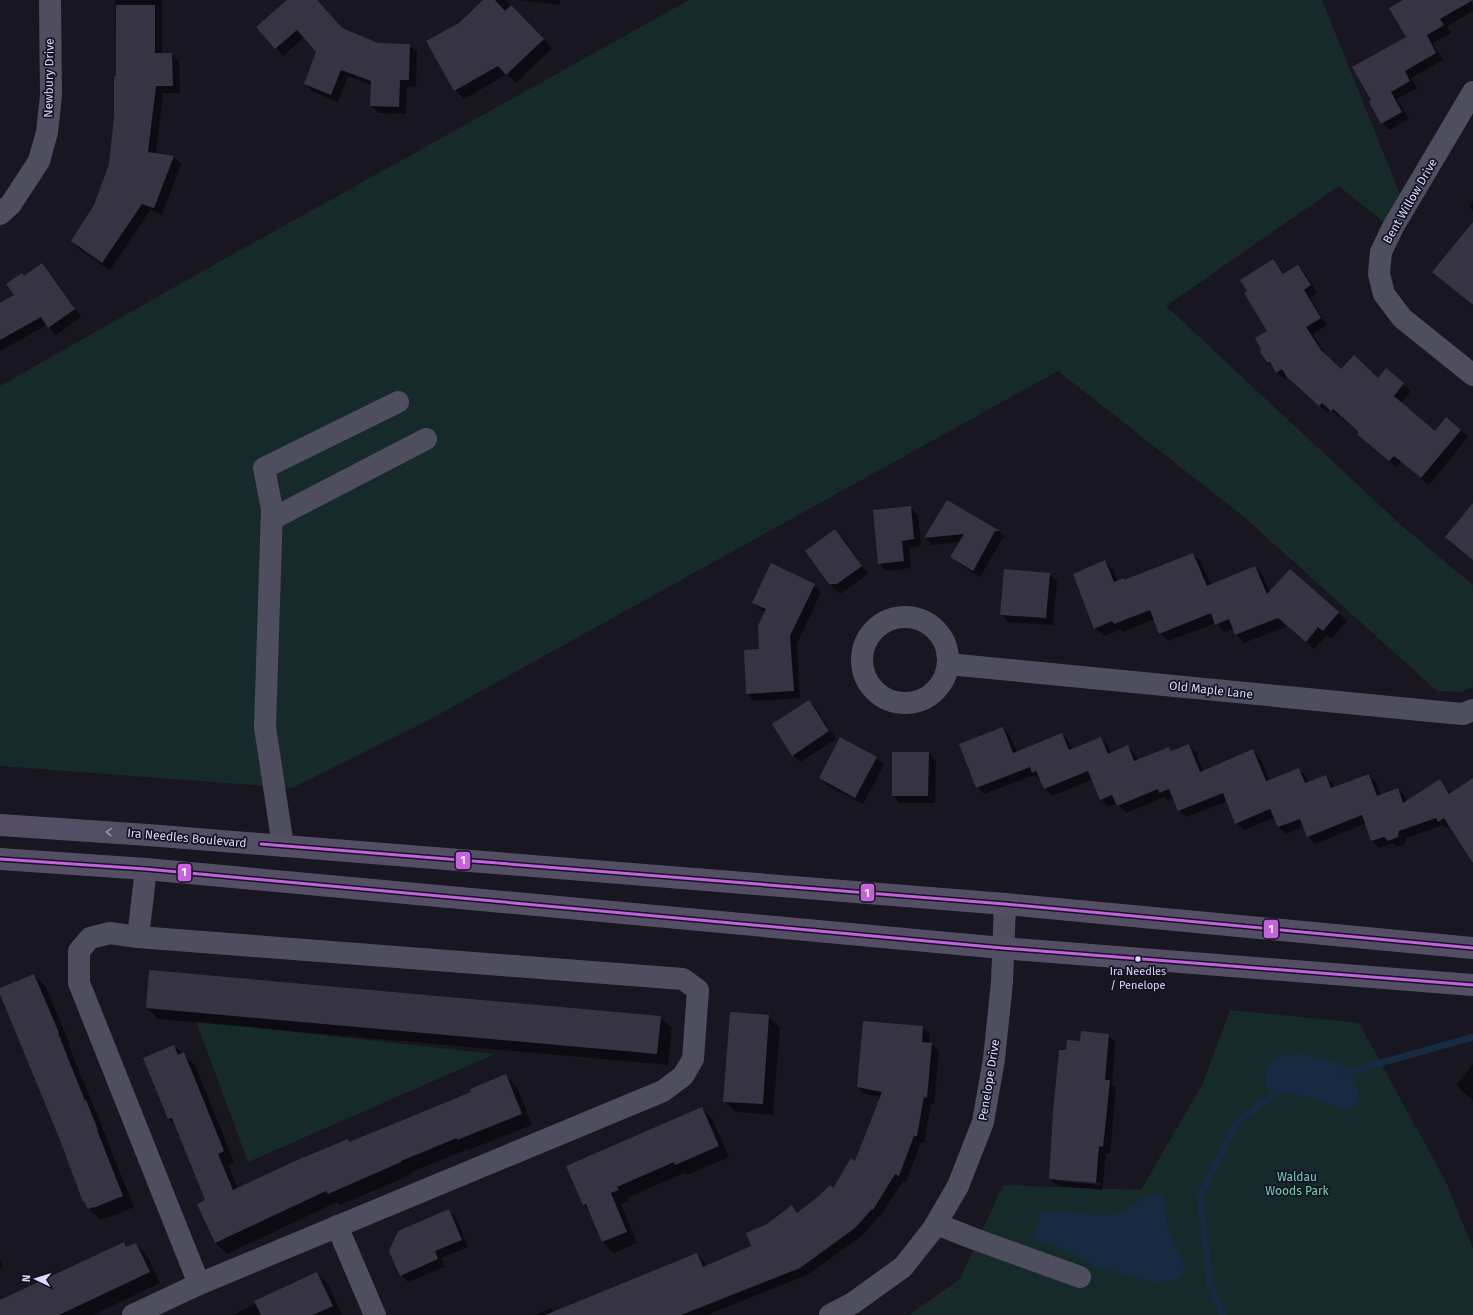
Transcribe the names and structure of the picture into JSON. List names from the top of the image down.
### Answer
{
  "streets": {
    "main road": ["Ira Needles Boulevard"],
    "street": [
      "Newbury Drive",
      "Bent Willow Drive",
      "Old Maple Lane",
      "Penelope Drive"
    ]
  },
  "crossings": [
    ["Ira Needles Boulevard", "Penelope Drive"]
  ],
  "parks": ["Waldau Woods Park"],
  "places": ["Ira Needles / Penelope"],
  "lines": ["transit line 1"],
  "north": "left"
}
